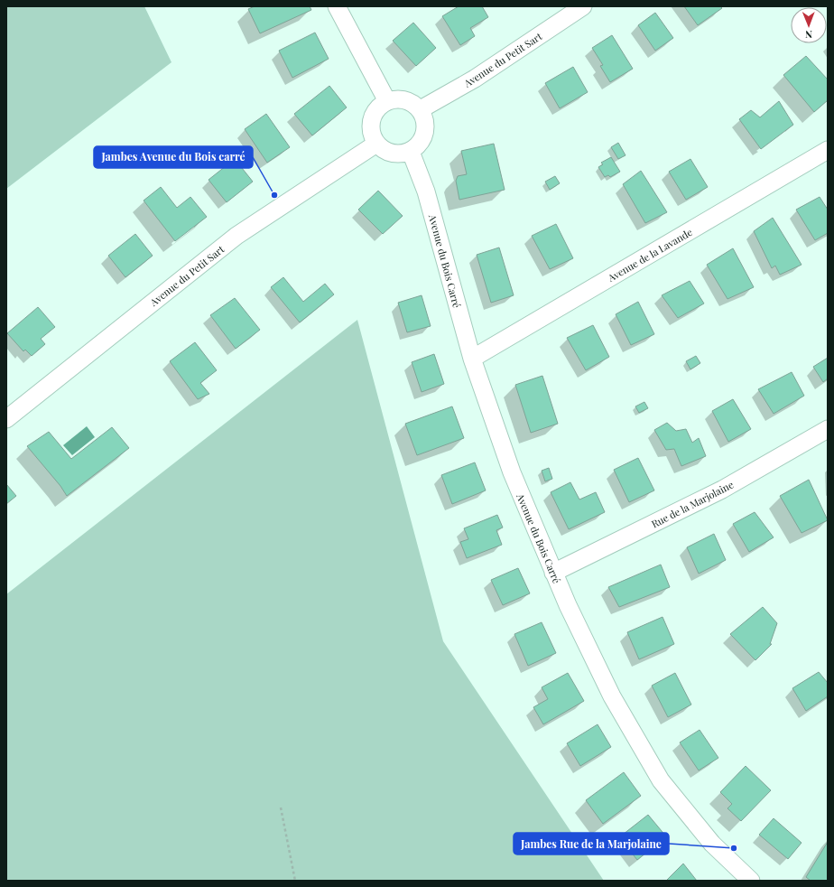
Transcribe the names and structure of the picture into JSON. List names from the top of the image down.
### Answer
{
  "streets": {
    "street": [
      "Avenue du Petit Sart",
      "Avenue de la Lavande",
      "Avenue du Bois Carré",
      "Rue de la Marjolaine"
    ]
  },
  "crossings": [
    ["Avenue du Petit Sart", "Avenue du Bois Carré"],
    ["Avenue de la Lavande", "Avenue du Bois Carré"],
    ["Avenue du Bois Carré", "Rue de la Marjolaine"]
  ],
  "places": ["Jambes Avenue du Bois carré", "Jambes Rue de la Marjolaine"],
  "north": "bottom"
}
